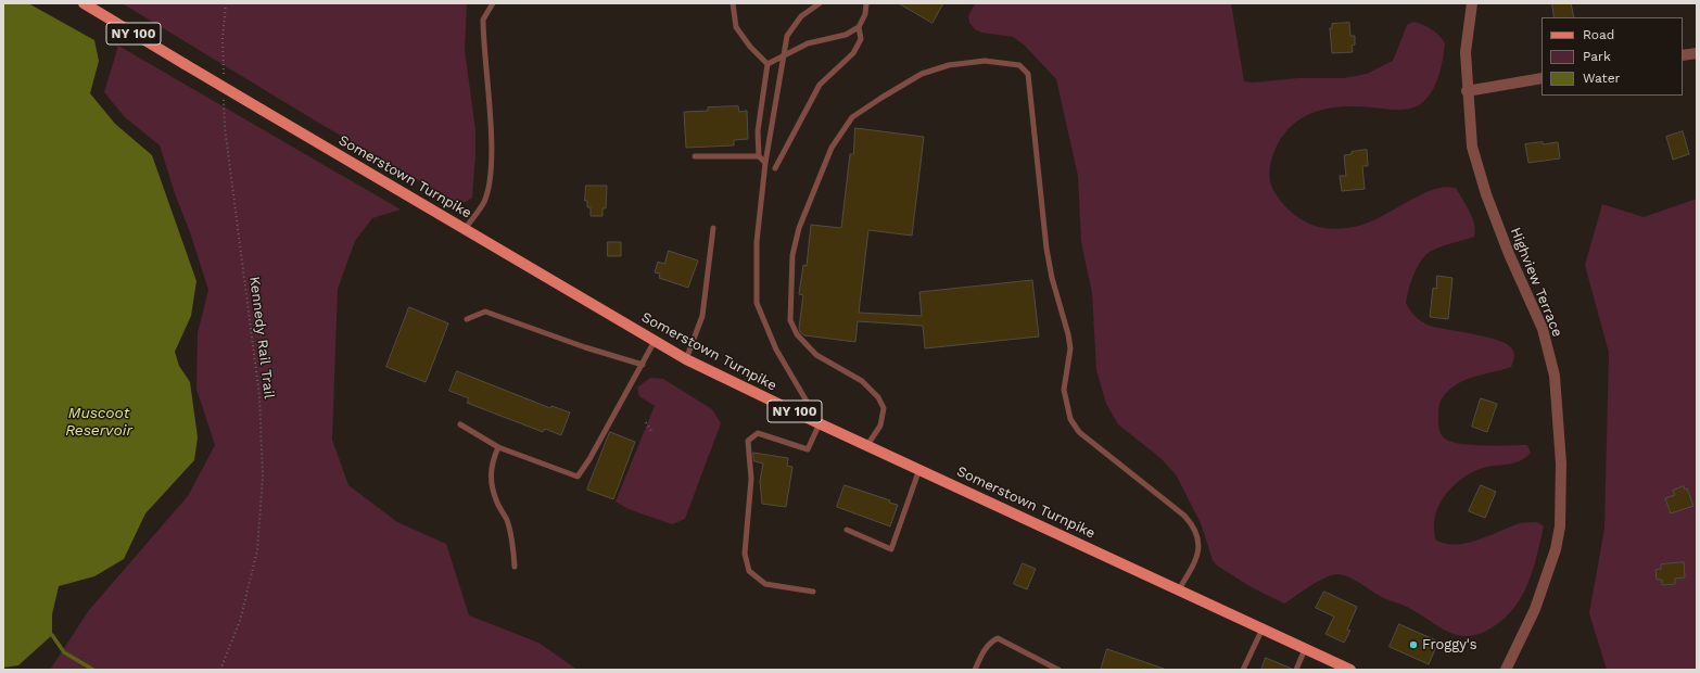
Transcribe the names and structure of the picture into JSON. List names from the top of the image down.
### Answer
{
  "streets": {
    "main road": ["NY 100", "Somerstown Turnpike"],
    "street": ["Highview Terrace"],
    "path": ["Kennedy Rail Trail"]
  },
  "water": ["Muscoot Reservoir"],
  "places": ["Froggy's"],
  "legend": ["Road", "Park", "Water"]
}
